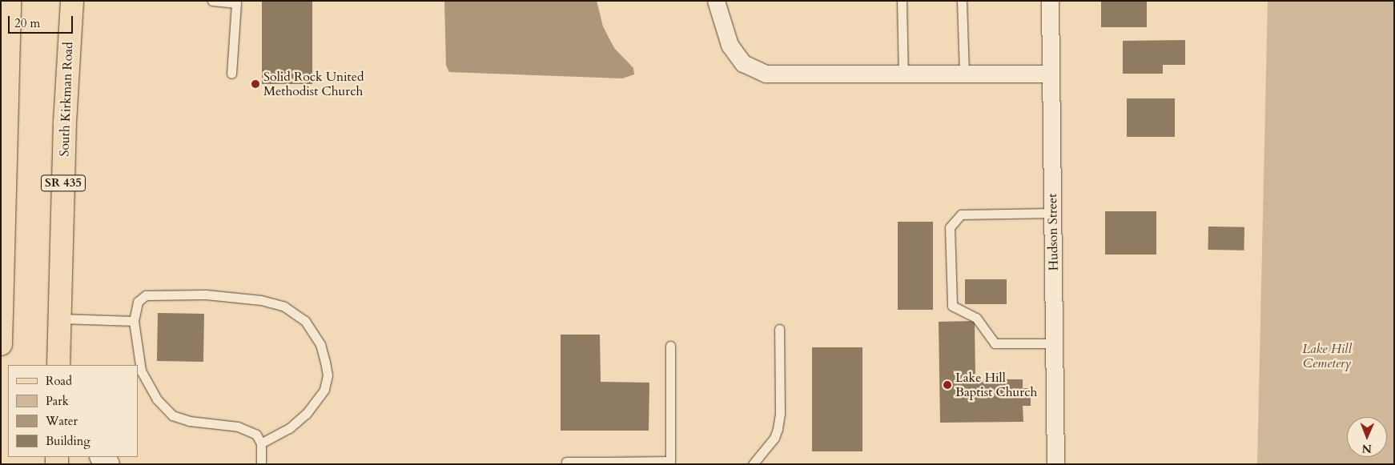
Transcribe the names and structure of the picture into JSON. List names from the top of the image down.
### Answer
{
  "streets": {
    "main road": ["South Kirkman Road", "SR 435"],
    "street": ["Hudson Street"]
  },
  "parks": ["Lake Hill Cemetery"],
  "places": ["Solid Rock United Methodist Church", "Lake Hill Baptist Church"],
  "legend": [
    "Road",
    "Park",
    "Water",
    "Building"
  ],
  "scale_bar": "20 m",
  "north": "bottom"
}
